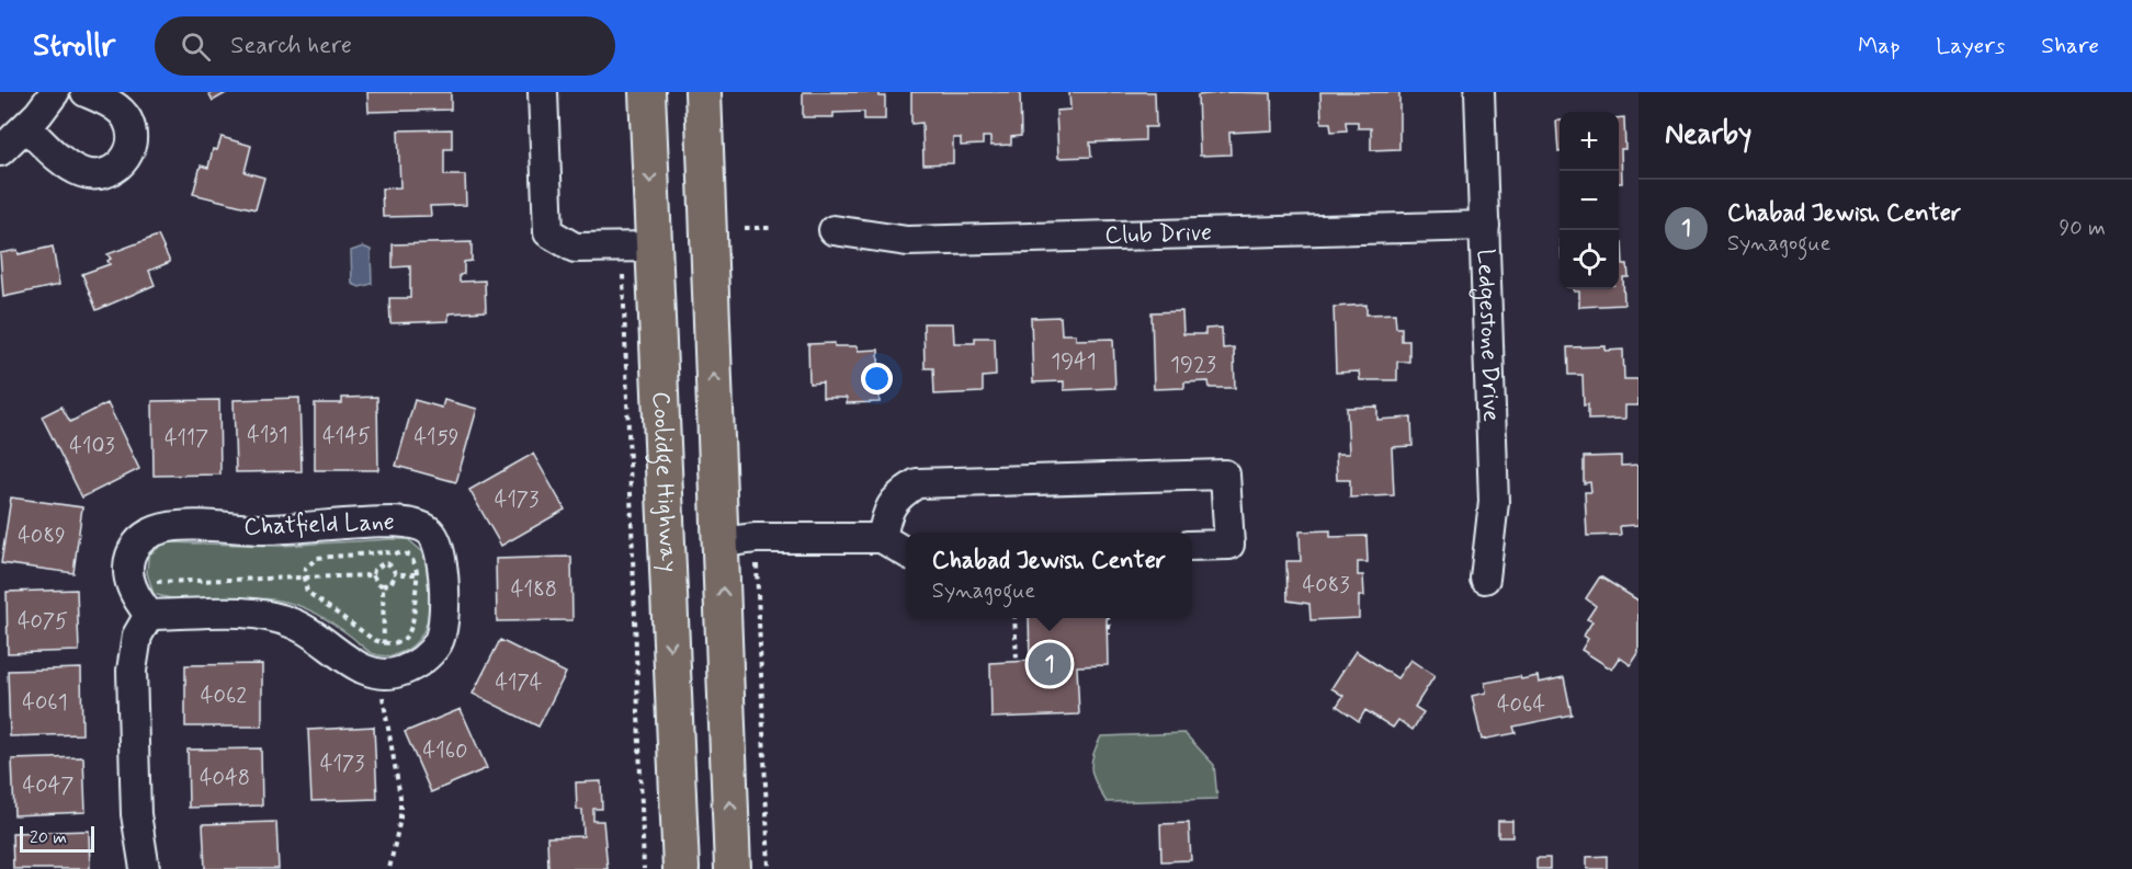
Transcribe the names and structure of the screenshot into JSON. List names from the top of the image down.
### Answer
{
  "streets": {
    "main road": ["Coolidge Highway"],
    "street": ["Club Drive", "Ledgestone Drive", "Chatfield Lane"]
  },
  "crossings": [
    ["Club Drive", "Ledgestone Drive"]
  ],
  "house_numbers": [
    "1941",
    "1923",
    "4131",
    "4145",
    "4159",
    "4117",
    "4103",
    "4173",
    "4089",
    "4083",
    "4188",
    "4075",
    "4174",
    "4062",
    "4061",
    "4064",
    "4160",
    "4173",
    "4048",
    "4047"
  ],
  "scale_bar": "20 m",
  "page": {
    "header": "Strollr",
    "search": "Search here",
    "nav": ["Map", "Layers", "Share"],
    "heading": "Nearby",
    "map_buttons": ["+", "−"],
    "list": [
      {
        "mark": "1",
        "name": "Chabad Jewish Center",
        "note": "Synagogue",
        "value": "90 m"
      }
    ],
    "popup": ["Chabad Jewish Center", "Synagogue"],
    "pins": "1",
    "scale": "20 m"
  }
}
